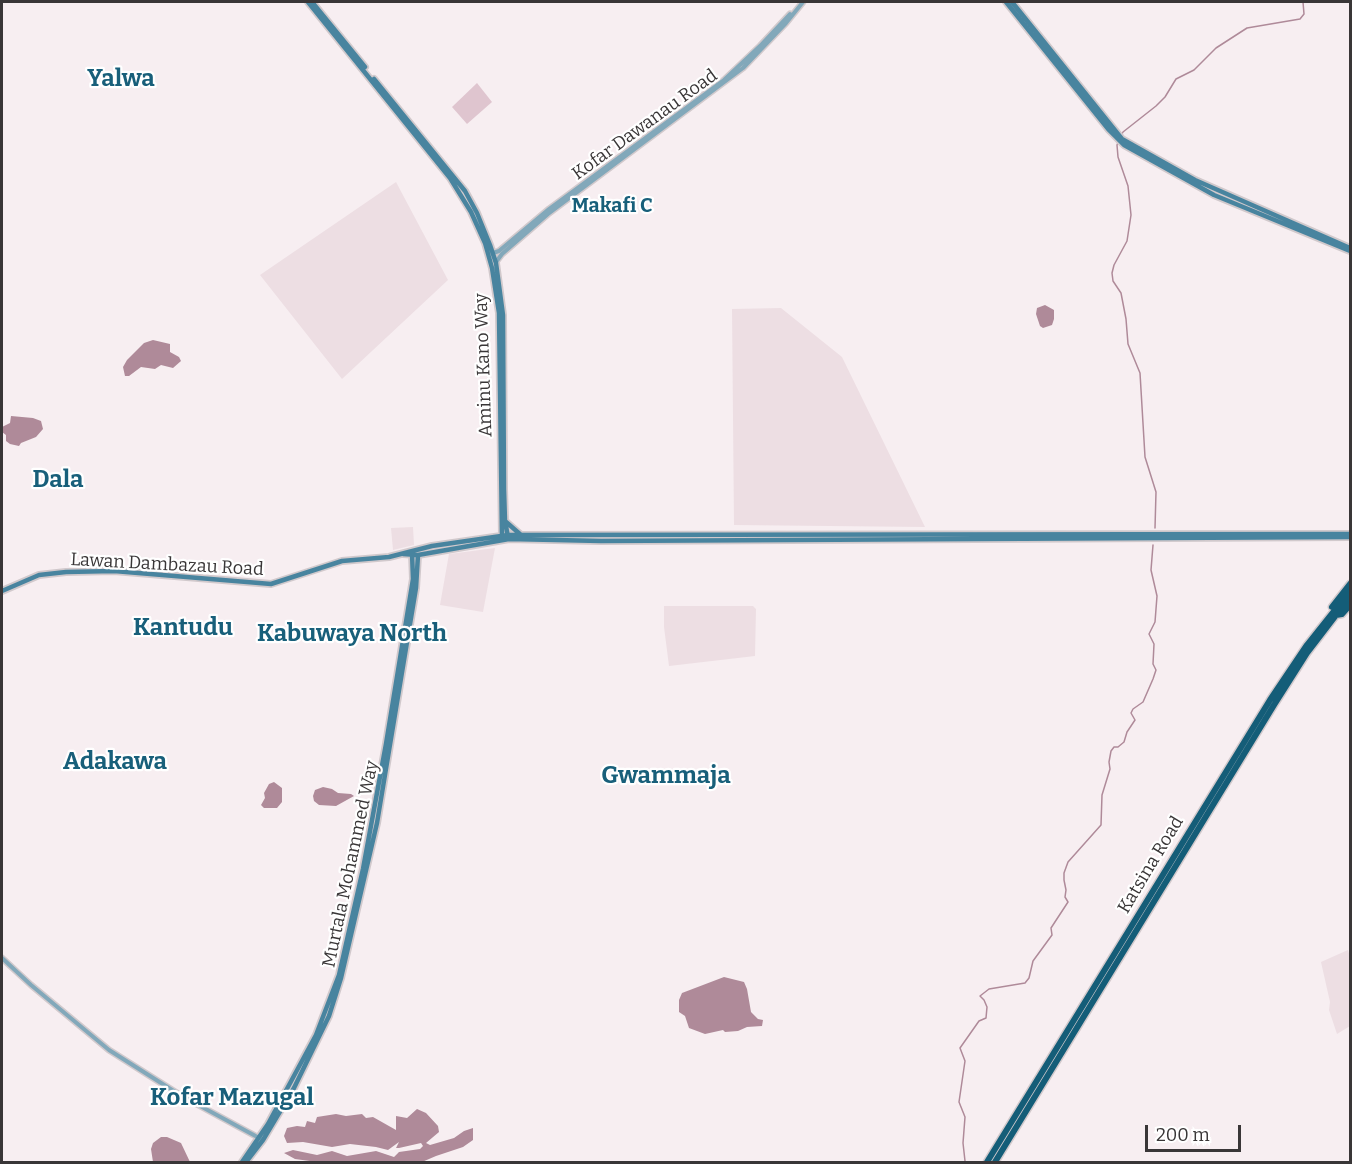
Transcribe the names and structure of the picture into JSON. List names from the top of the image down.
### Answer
{
  "streets": {
    "highway": ["Katsina Road"],
    "main road": ["Aminu Kano Way", "Lawan Dambazau Road", "Murtala Mohammed Way"],
    "street": ["Kofar Dawanau Road"]
  },
  "crossings": [
    ["Kofar Dawanau Road", "Aminu Kano Way"],
    ["Lawan Dambazau Road", "Murtala Mohammed Way"]
  ],
  "districts": [
    "Yalwa",
    "Makafi C",
    "Dala",
    "Kantudu",
    "Kabuwaya North",
    "Adakawa",
    "Gwammaja",
    "Kofar Mazugal"
  ],
  "scale_bar": "200 m"
}
